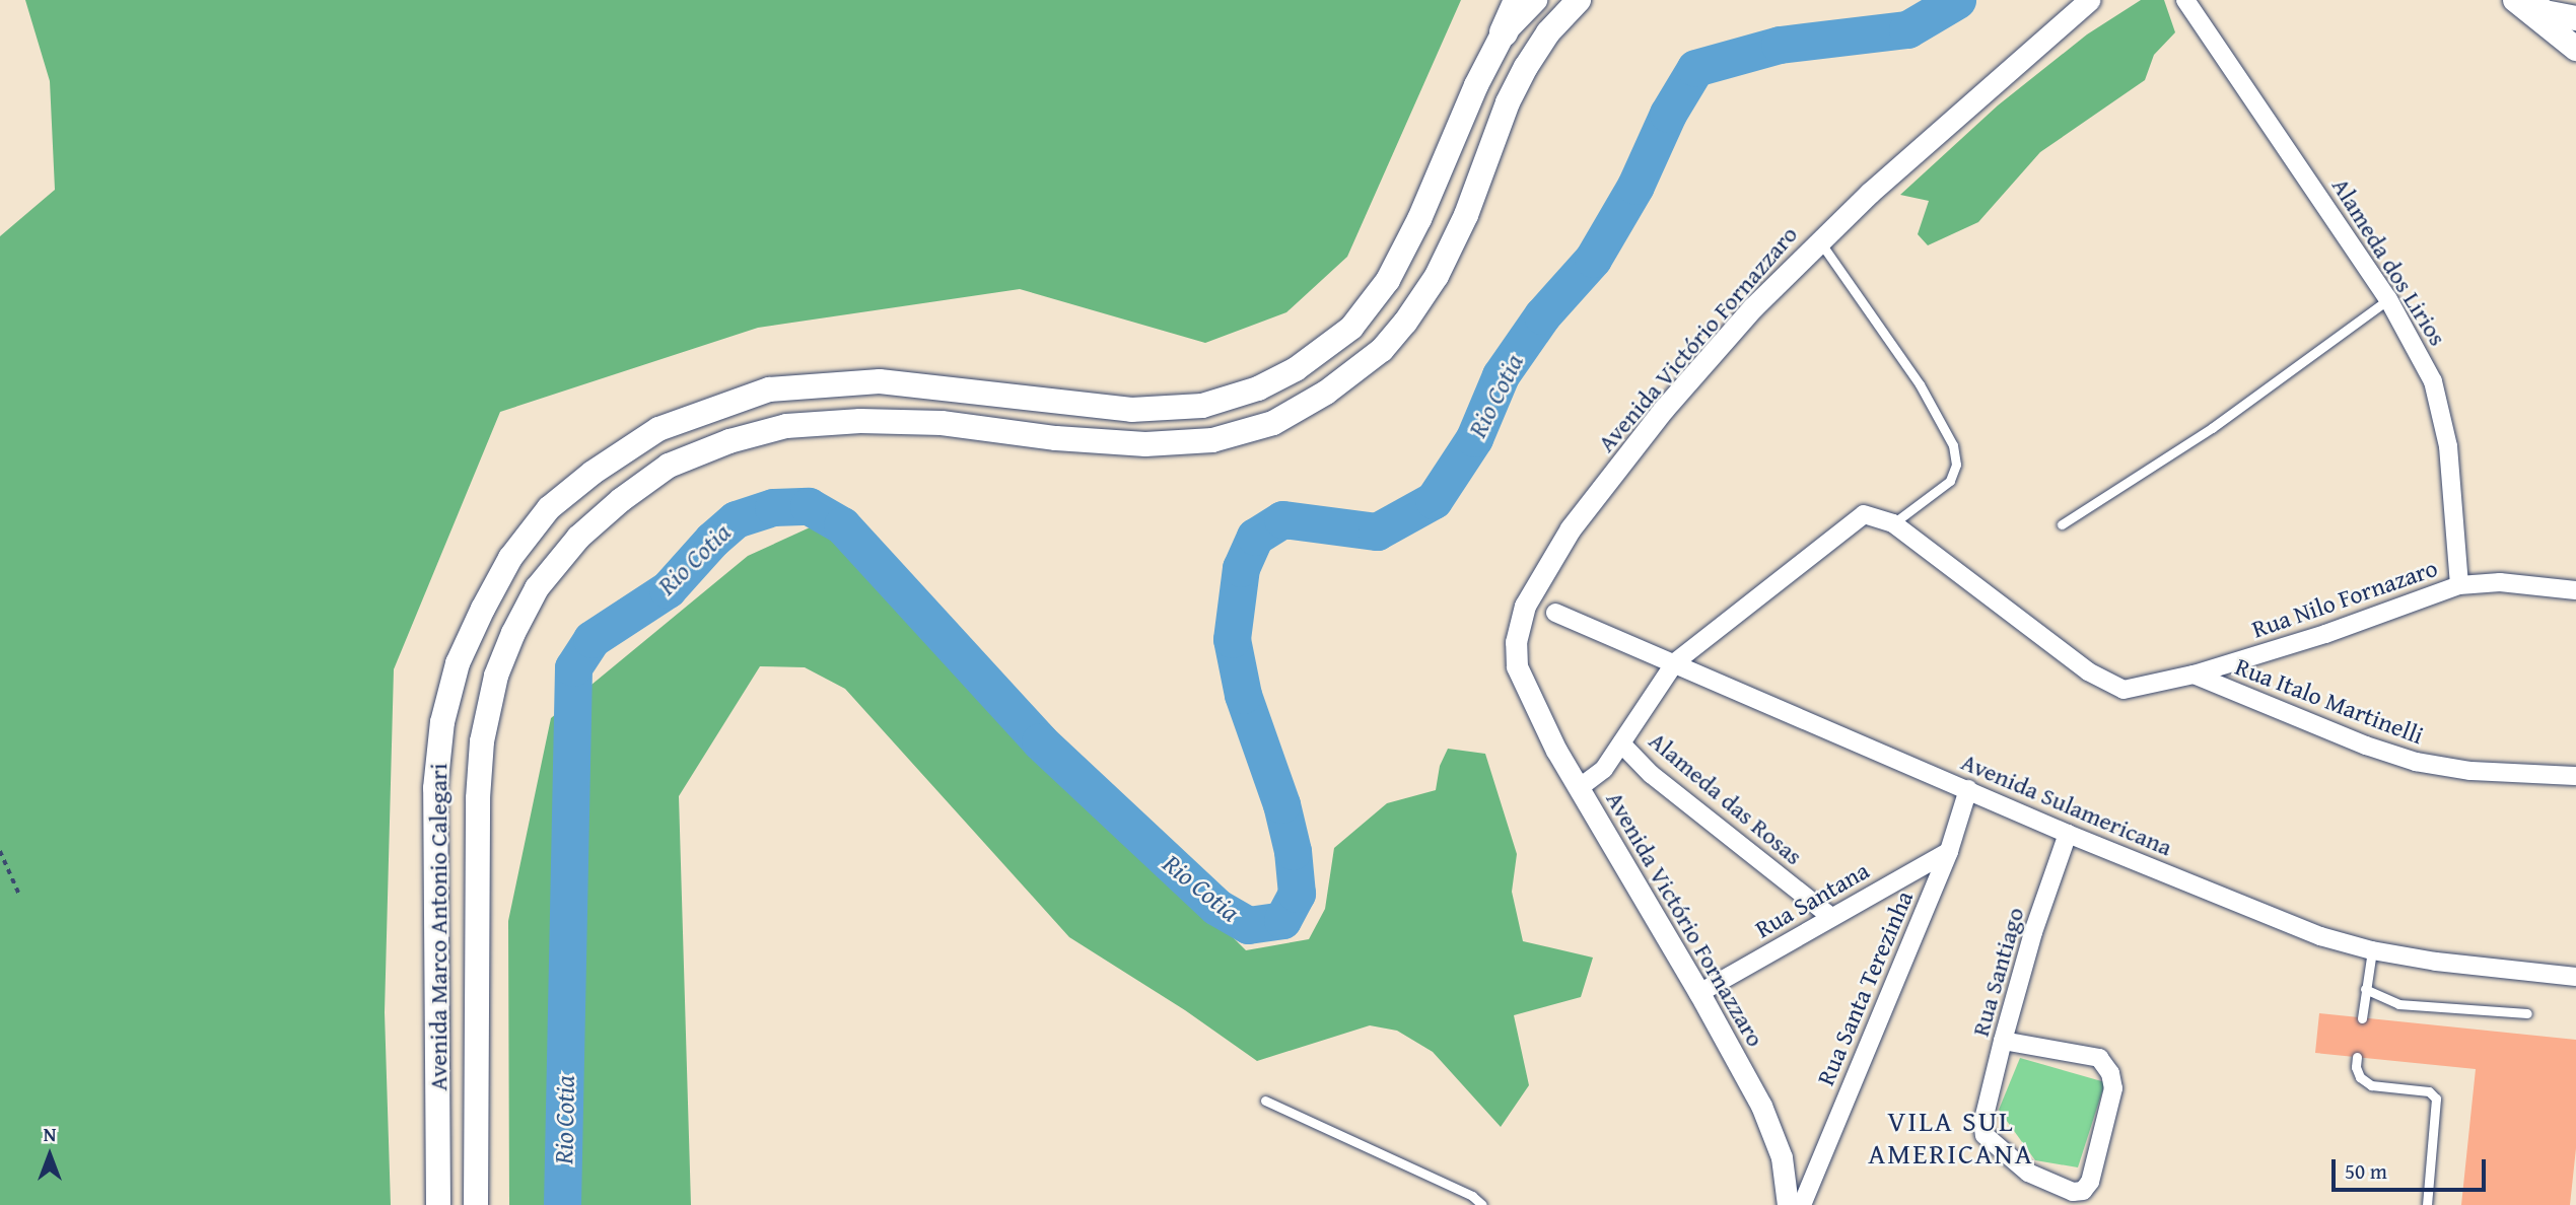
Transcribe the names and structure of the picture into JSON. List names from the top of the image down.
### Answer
{
  "streets": {
    "main road": ["Avenida Marco Antonio Calegari"],
    "street": [
      "Alameda dos Lirios",
      "Avenida Victório Fornazzaro",
      "Rua Nilo Fornazaro",
      "Rua Italo Martinelli",
      "Alameda das Rosas",
      "Avenida Sulamericana",
      "Rua Santana",
      "Rua Santiago",
      "Rua Santa Terezinha"
    ]
  },
  "crossings": [
    ["Alameda dos Lirios", "Rua Nilo Fornazaro"],
    ["Avenida Victório Fornazzaro", "Rua Santana"],
    ["Rua Nilo Fornazaro", "Rua Italo Martinelli"],
    ["Alameda das Rosas", "Rua Santana"],
    ["Avenida Sulamericana", "Rua Santiago"],
    ["Avenida Sulamericana", "Rua Santa Terezinha"],
    ["Rua Santana", "Rua Santa Terezinha"]
  ],
  "districts": ["VILA SUL AMERICANA"],
  "water": ["Rio Cotia"],
  "scale_bar": "50 m",
  "north": "top"
}
